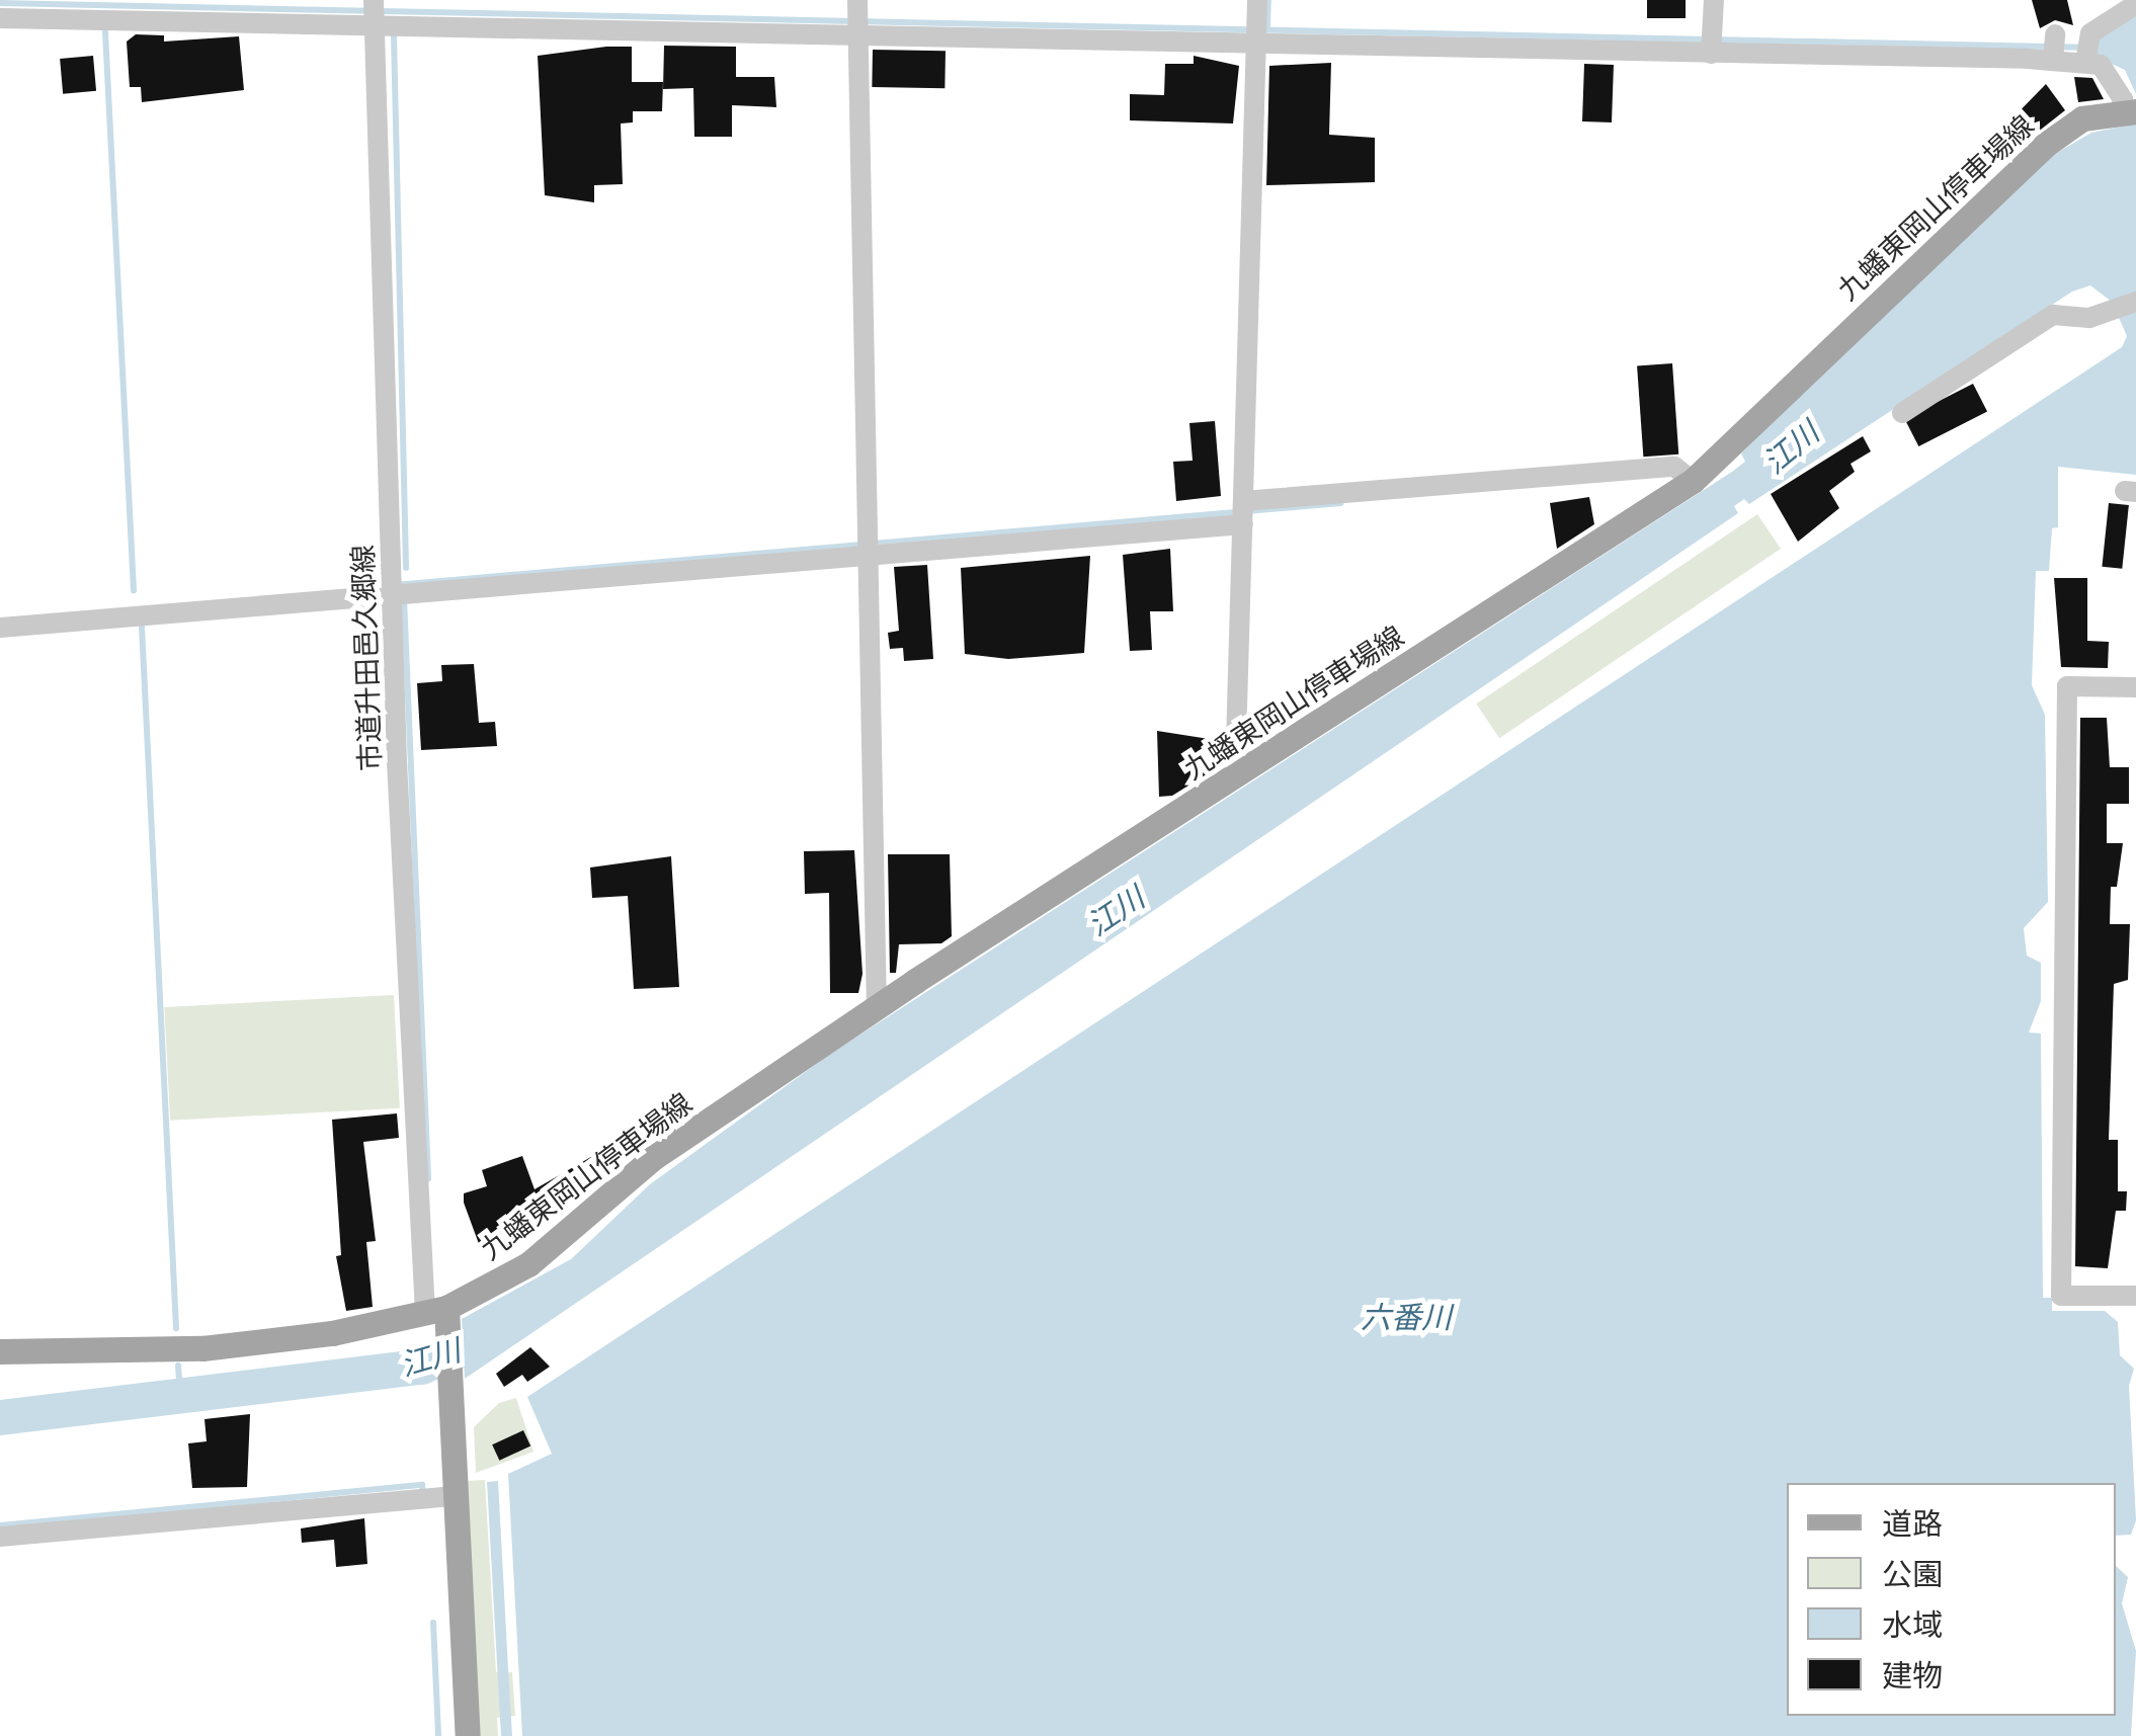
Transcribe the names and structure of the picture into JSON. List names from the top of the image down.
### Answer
{
  "streets": {
    "main road": ["九蟠東岡山停車場線"],
    "street": ["市道升田邑久郷線"]
  },
  "crossings": [
    ["九蟠東岡山停車場線", "市道升田邑久郷線"]
  ],
  "water": ["江川", "六番川"],
  "legend": [
    "道路",
    "公園",
    "水域",
    "建物"
  ]
}
